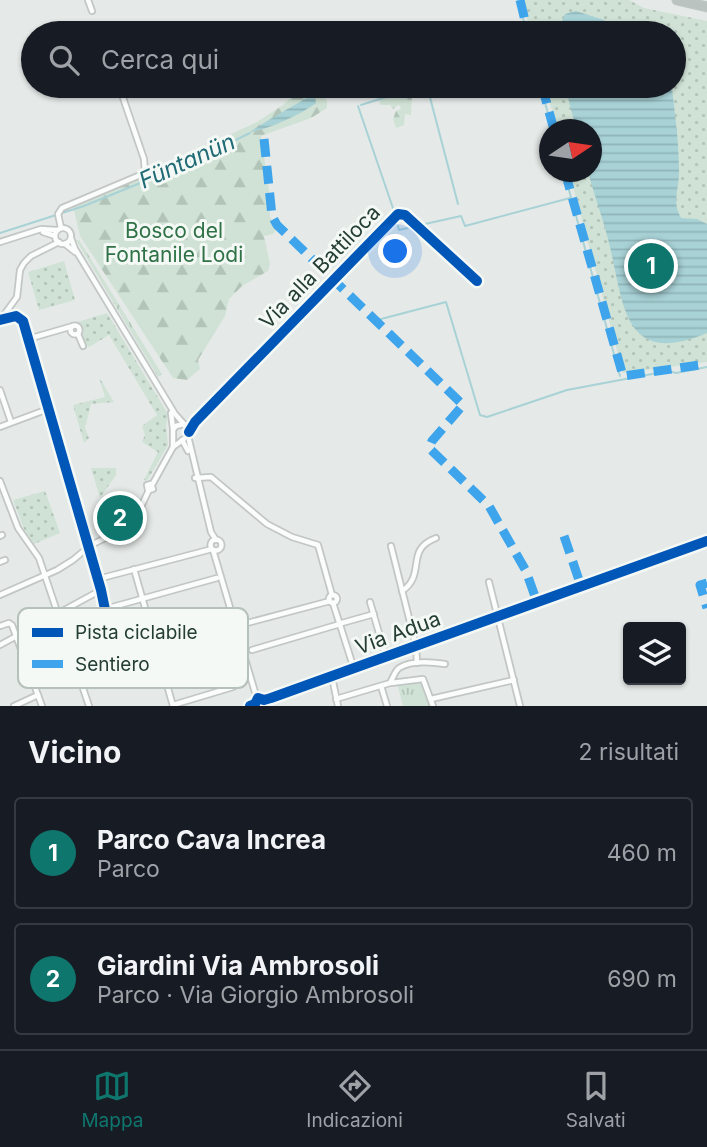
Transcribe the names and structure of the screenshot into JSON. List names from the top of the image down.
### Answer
{
  "streets": {
    "street": ["Via alla Battiloca", "Via Adua"]
  },
  "water": ["Füntanün"],
  "parks": ["Bosco del Fontanile Lodi"],
  "legend": ["Pista ciclabile", "Sentiero"],
  "north": "right",
  "page": {
    "search": "Cerca qui",
    "pins": ["1", "2"],
    "heading": ["Vicino", "2 risultati"],
    "list": [
      {
        "mark": "1",
        "name": "Parco Cava Increa",
        "note": "Parco",
        "value": "460 m"
      },
      {
        "mark": "2",
        "name": "Giardini Via Ambrosoli",
        "note": "Parco · Via Giorgio Ambrosoli",
        "value": "690 m"
      }
    ],
    "nav": ["Mappa", "Indicazioni", "Salvati"]
  }
}
